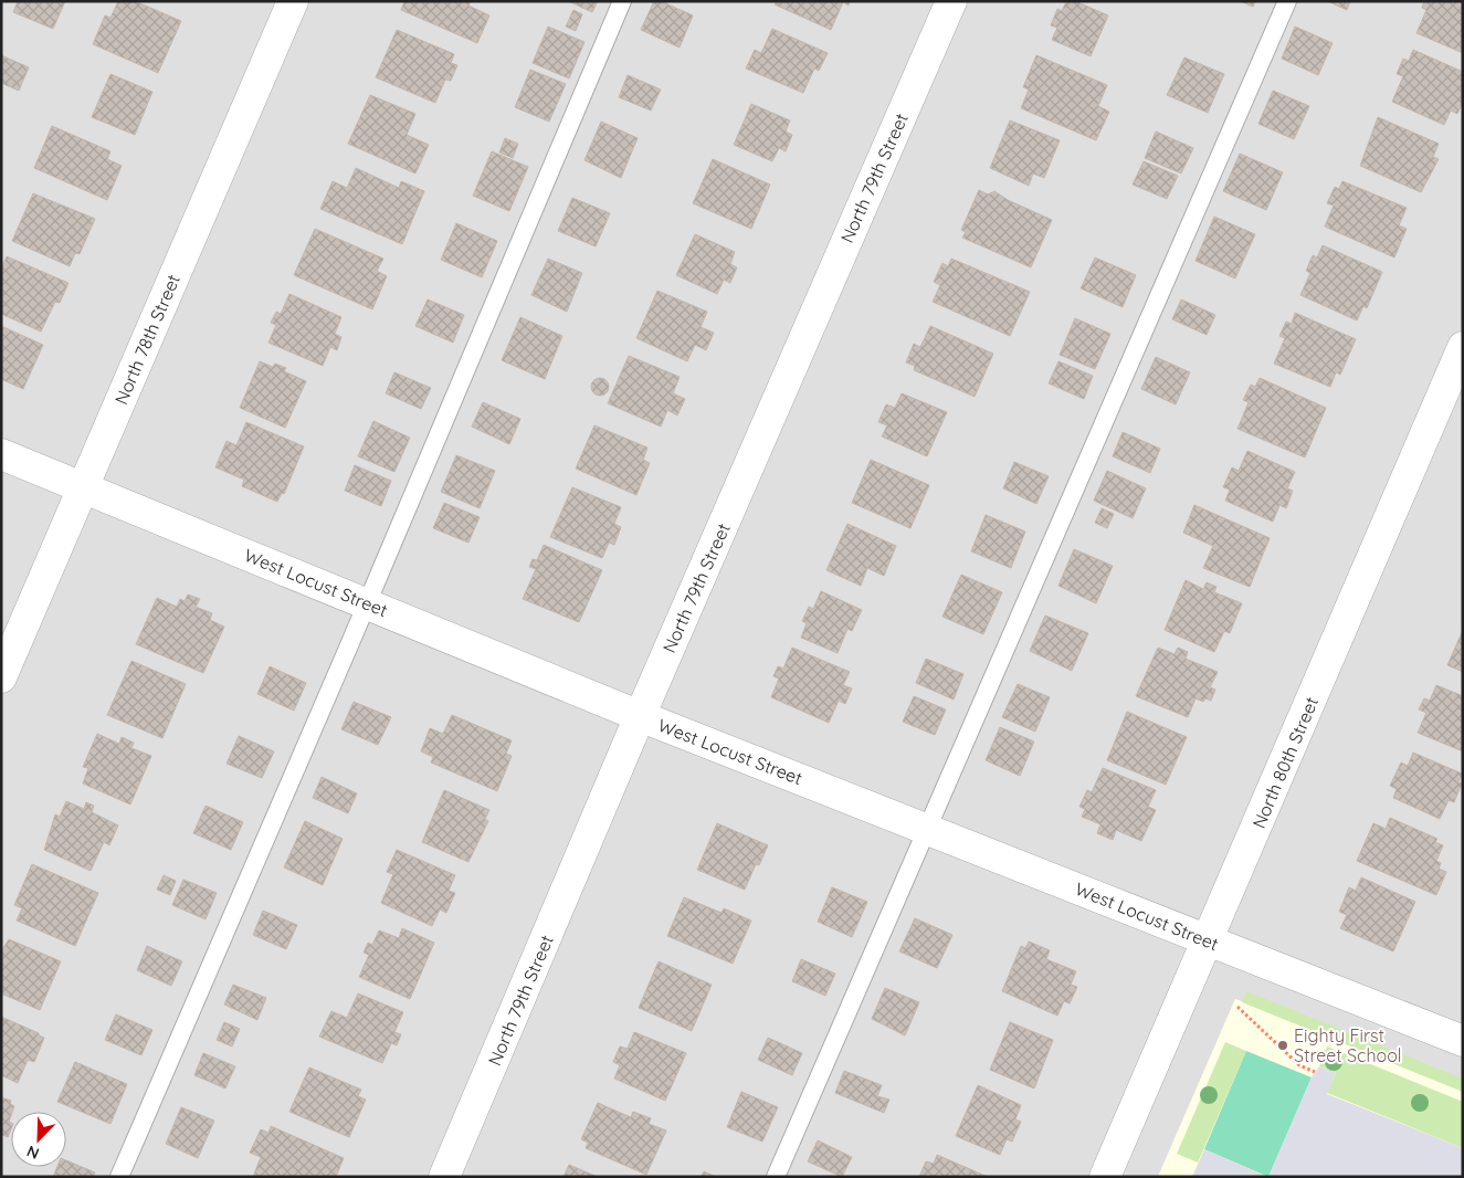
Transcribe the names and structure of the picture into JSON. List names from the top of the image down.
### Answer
{
  "streets": {
    "street": [
      "North 79th Street",
      "North 78th Street",
      "West Locust Street",
      "North 80th Street"
    ]
  },
  "crossings": [
    ["North 79th Street", "West Locust Street"],
    ["North 78th Street", "West Locust Street"],
    ["West Locust Street", "North 80th Street"]
  ],
  "places": ["Eighty First Street School"],
  "north": "bottom left"
}
